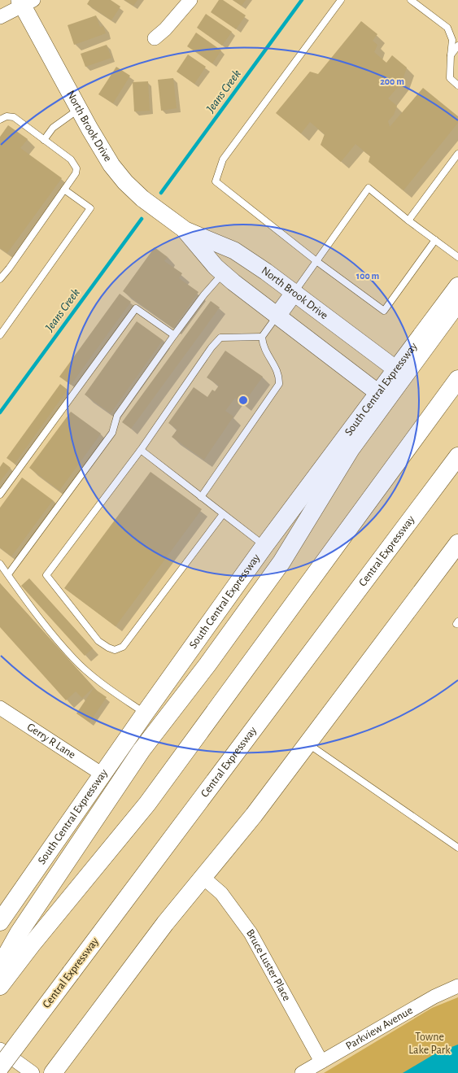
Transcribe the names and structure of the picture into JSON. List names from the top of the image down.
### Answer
{
  "streets": {
    "main road": ["South Central Expressway", "Central Expressway"],
    "street": [
      "North Brook Drive",
      "Gerry R Lane",
      "Bruce Luster Place",
      "Parkview Avenue"
    ]
  },
  "crossings": [
    ["North Brook Drive", "South Central Expressway"],
    ["South Central Expressway", "Gerry R Lane"],
    ["Bruce Luster Place", "Parkview Avenue"]
  ],
  "water": ["Jeans Creek"],
  "parks": ["Towne Lake Park"],
  "rings": ["200 m", "100 m"]
}
